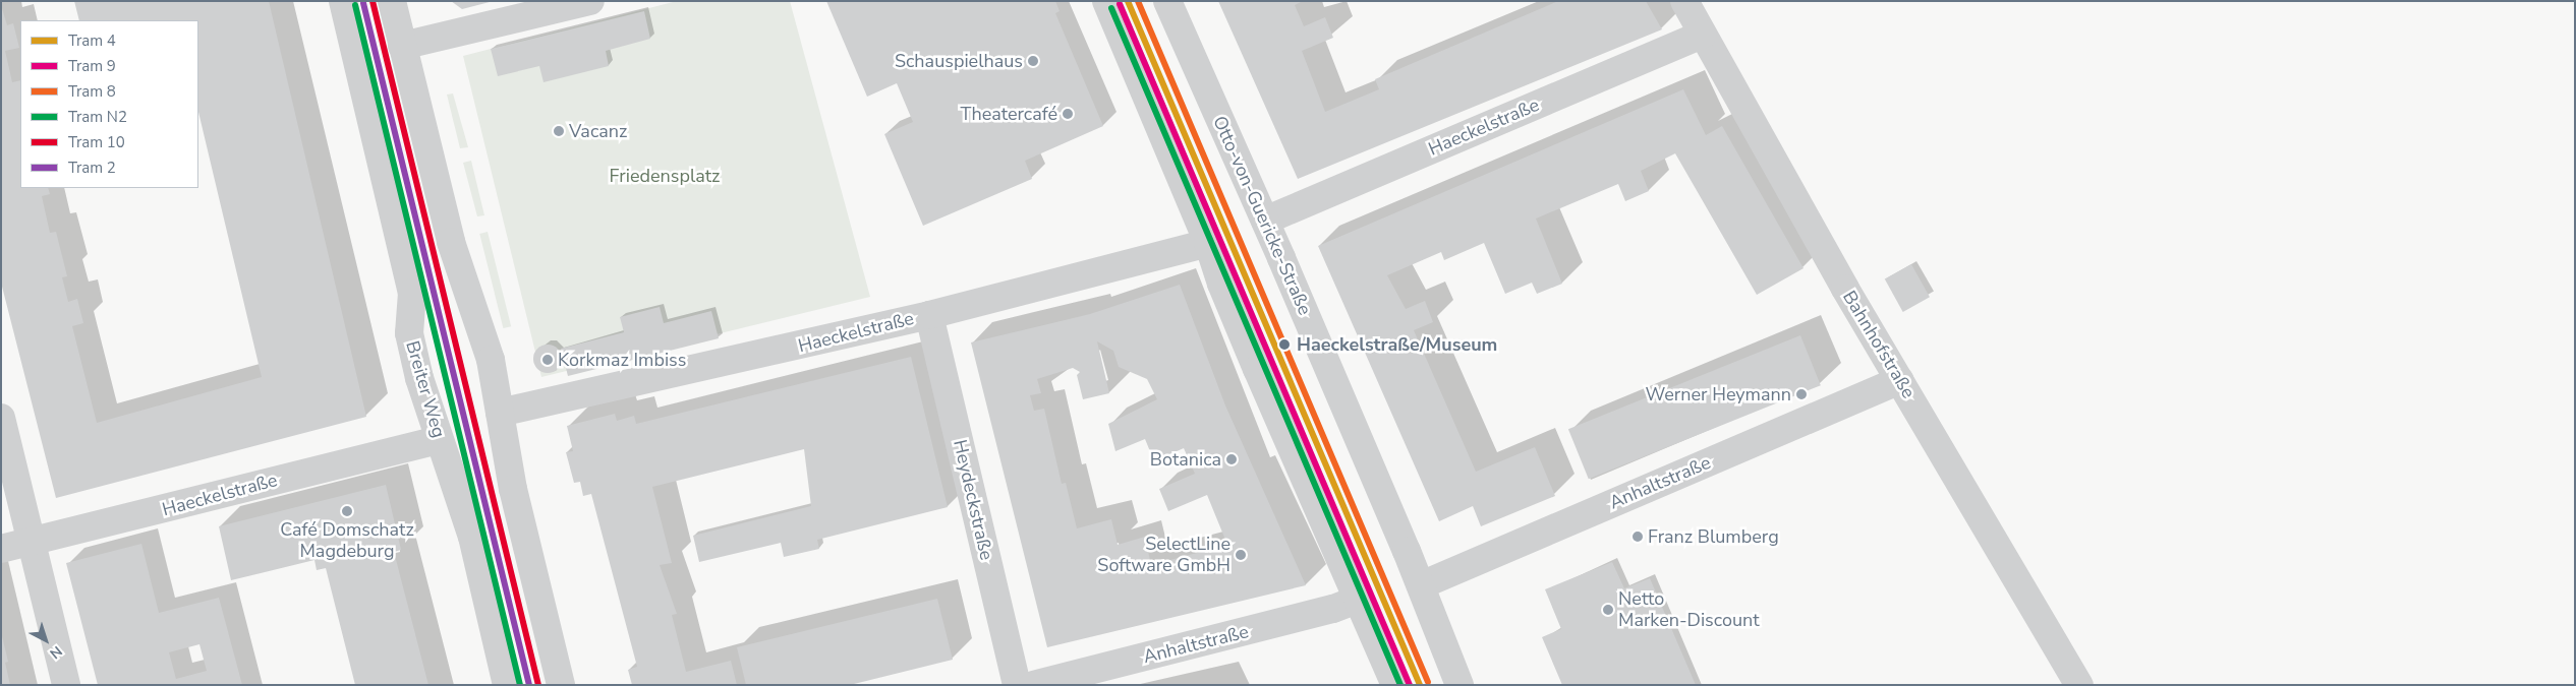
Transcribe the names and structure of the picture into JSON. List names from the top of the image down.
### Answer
{
  "streets": {
    "street": [
      "Haeckelstraße",
      "Otto-von-Guericke-Straße",
      "Bahnhofstraße",
      "Breiter Weg",
      "Anhaltstraße",
      "Heydeckstraße"
    ]
  },
  "crossings": [
    ["Haeckelstraße", "Otto-von-Guericke-Straße"],
    ["Haeckelstraße", "Bahnhofstraße"],
    ["Haeckelstraße", "Breiter Weg"],
    ["Haeckelstraße", "Heydeckstraße"],
    ["Otto-von-Guericke-Straße", "Anhaltstraße"],
    ["Bahnhofstraße", "Anhaltstraße"]
  ],
  "parks": ["Friedensplatz"],
  "places": [
    "Schauspielhaus",
    "Theatercafé",
    "Vacanz",
    "Haeckelstraße/Museum",
    "Korkmaz Imbiss",
    "Werner Heymann",
    "Botanica",
    "Café Domschatz Magdeburg",
    "Franz Blumberg",
    "SelectLine Software GmbH",
    "Netto Marken-Discount"
  ],
  "lines": [
    "tram line 4",
    "tram line 8",
    "tram line 10",
    "tram line 2",
    "tram line 9",
    "tram line N2"
  ],
  "legend": [
    "Tram 4",
    "Tram 9",
    "Tram 8",
    "Tram N2",
    "Tram 10",
    "Tram 2"
  ],
  "north": "bottom right"
}
